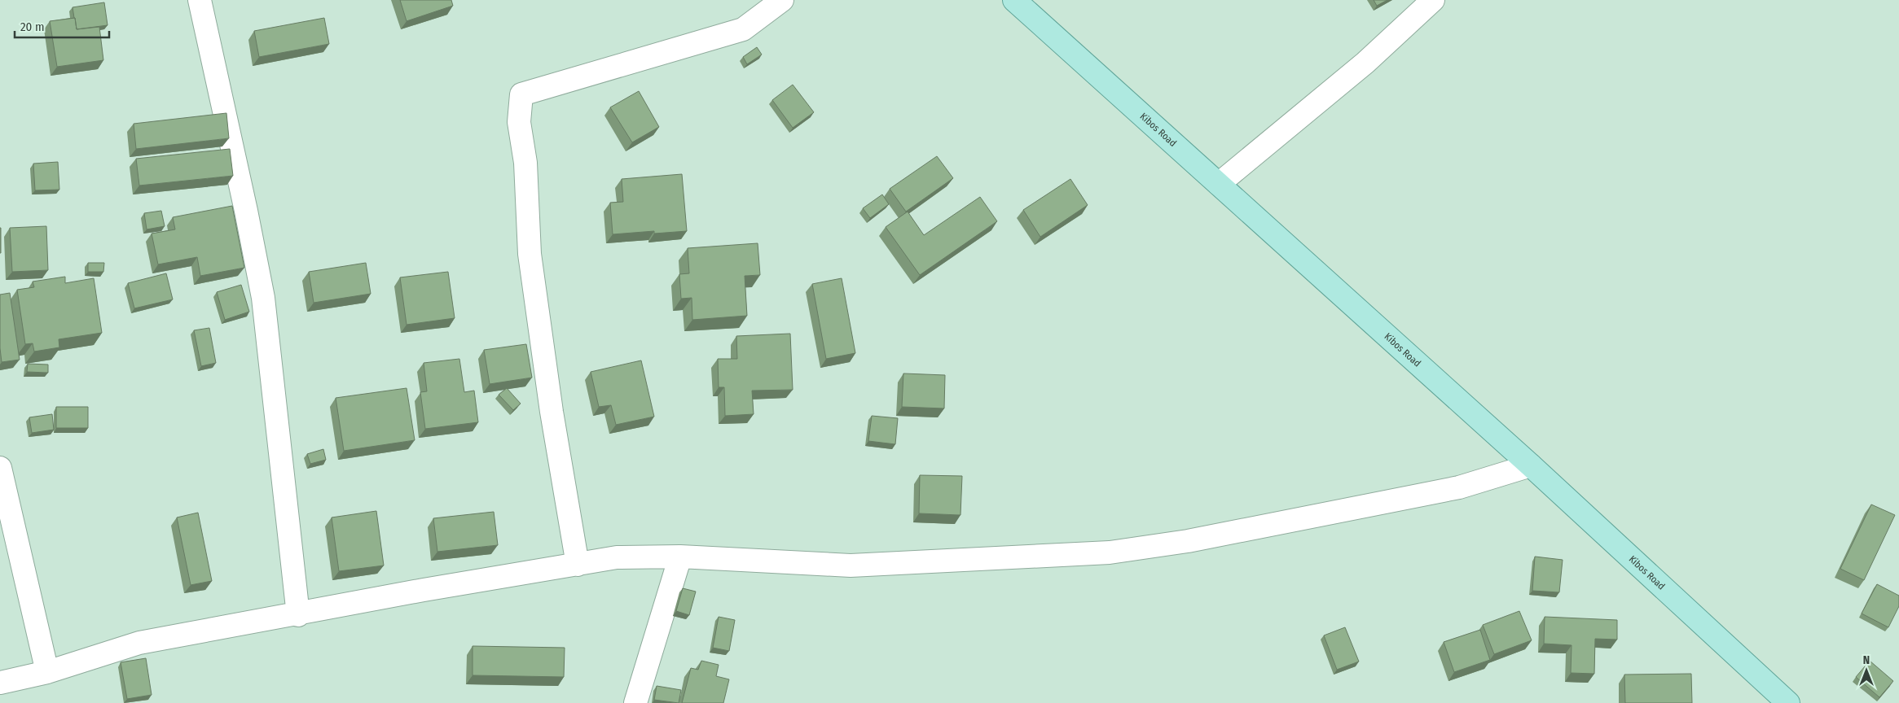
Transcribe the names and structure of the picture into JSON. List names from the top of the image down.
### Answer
{
  "streets": {
    "main road": ["Kibos Road"]
  },
  "scale_bar": "20 m",
  "north": "top"
}
